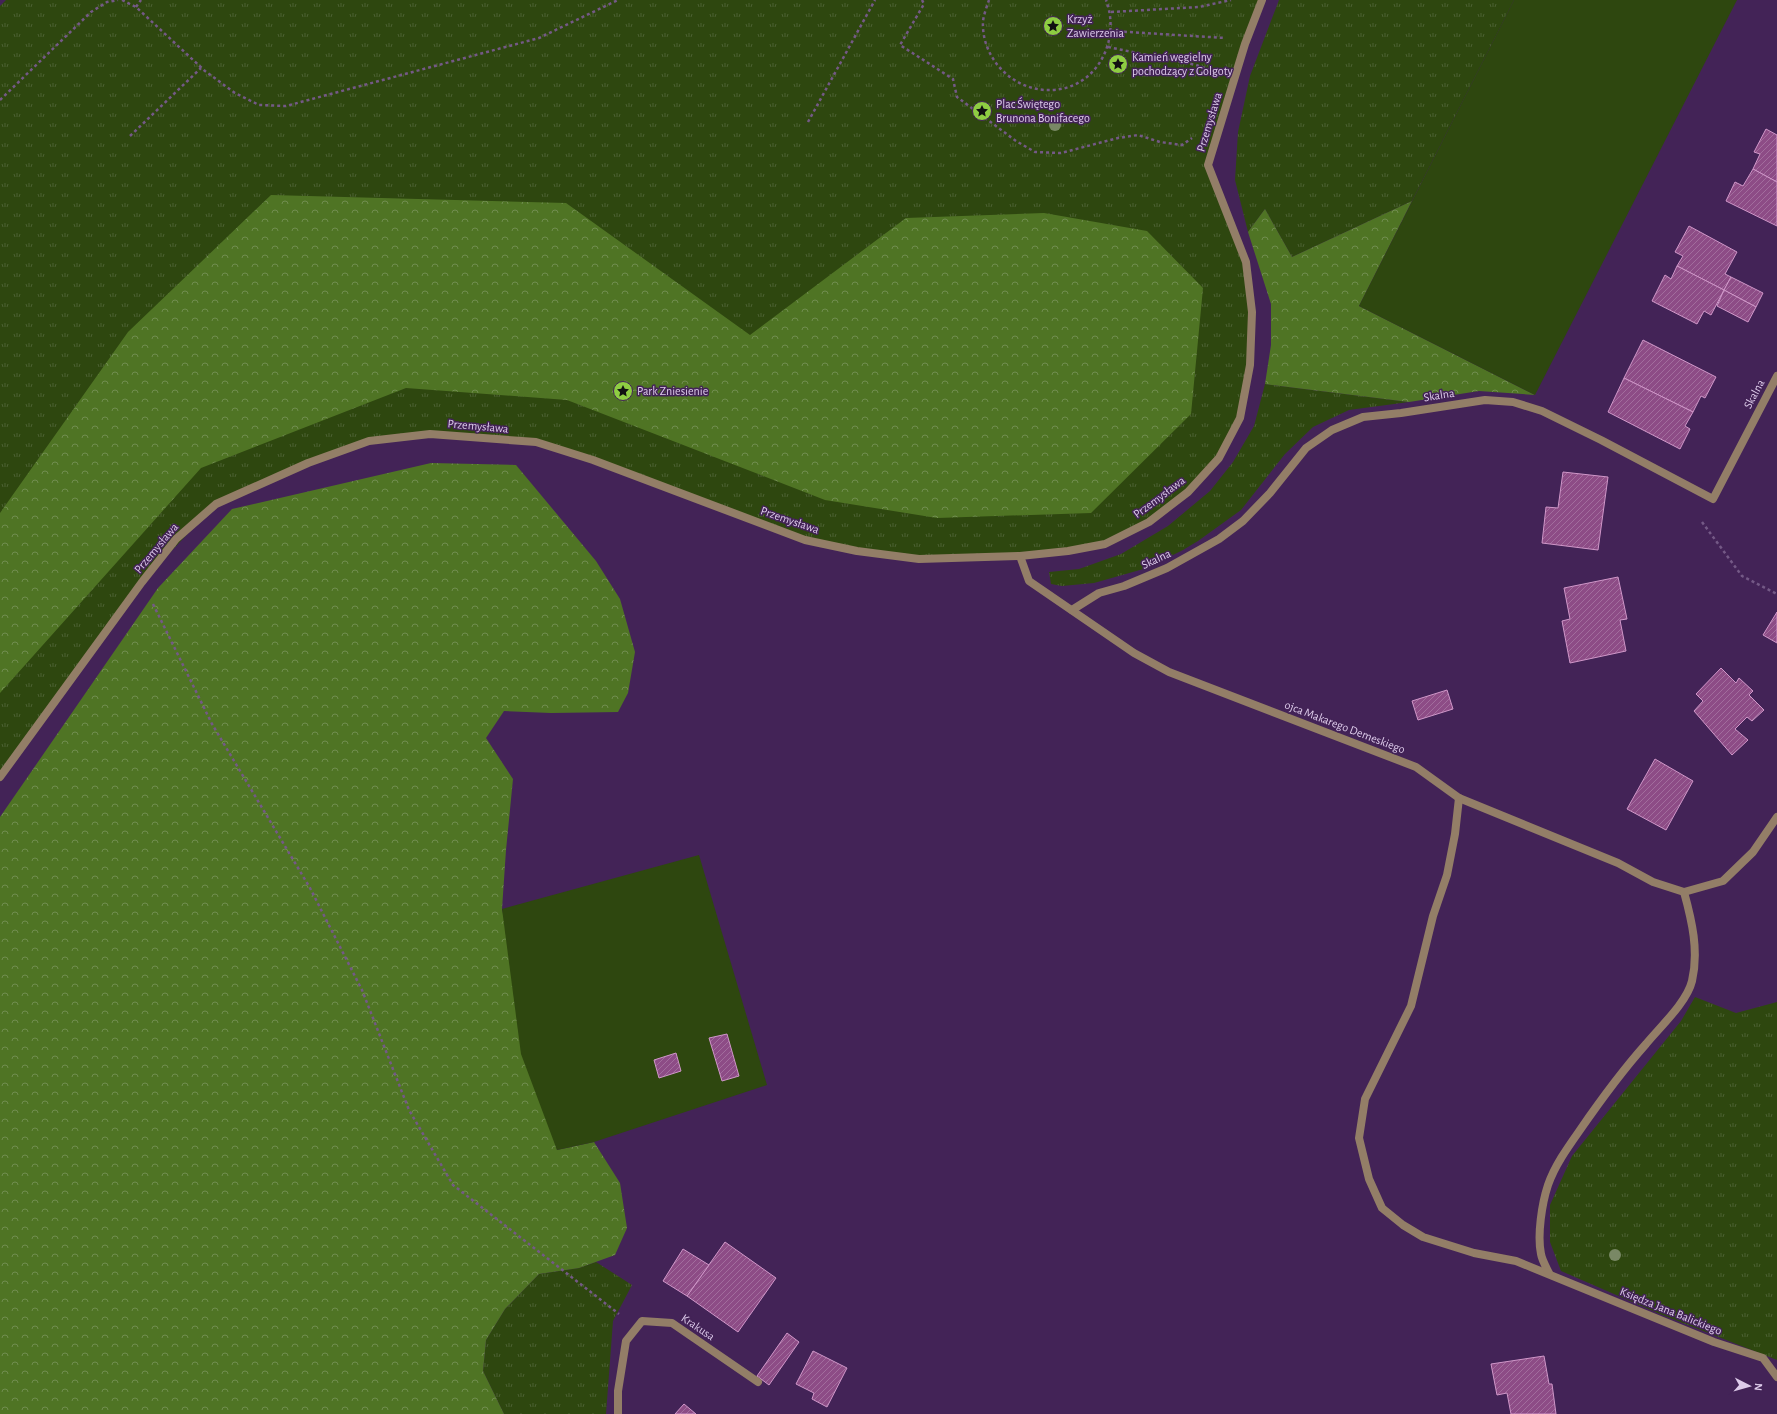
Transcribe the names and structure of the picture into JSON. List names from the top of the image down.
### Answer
{
  "streets": {
    "street": [
      "Przemysława",
      "Skalna",
      "ojca Makarego Demeskiego",
      "Księdza Jana Balickiego",
      "Krakusa"
    ]
  },
  "crossings": [
    ["Przemysława", "ojca Makarego Demeskiego"],
    ["Skalna", "ojca Makarego Demeskiego"],
    ["ojca Makarego Demeskiego", "Księdza Jana Balickiego"]
  ],
  "places": {
    "place": [
      "Krzyż Zawierzenia",
      "Kamień węgielny pochodzący z Golgoty",
      "Plac Świętego Brunona Bonifacego",
      "Park Zniesienie"
    ]
  },
  "north": "right"
}
